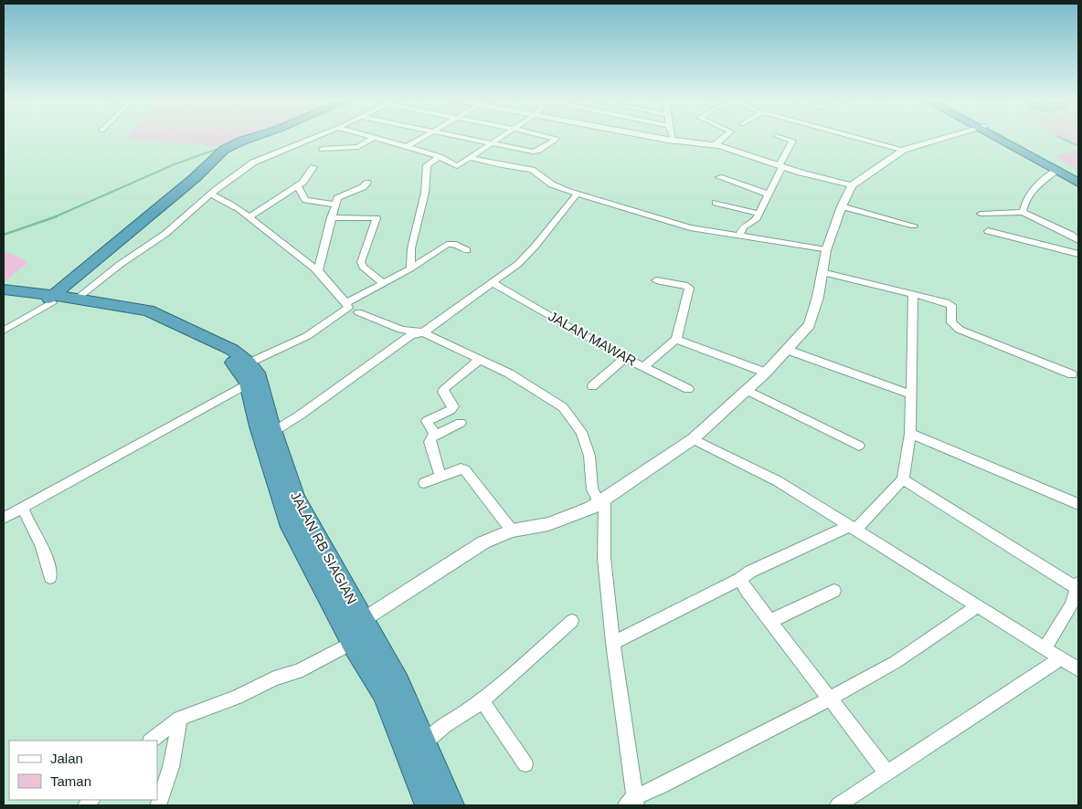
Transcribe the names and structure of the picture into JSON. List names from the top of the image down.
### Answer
{
  "streets": {
    "highway": ["JALAN RB SIAGIAN"],
    "street": ["JALAN MAWAR"]
  },
  "legend": ["Jalan", "Taman"]
}
